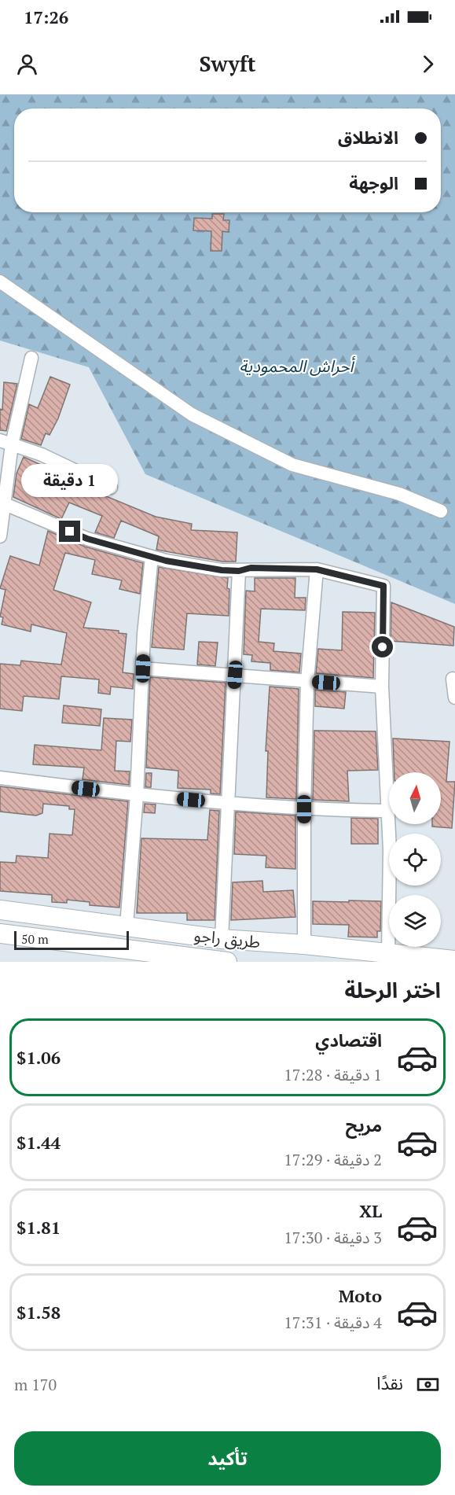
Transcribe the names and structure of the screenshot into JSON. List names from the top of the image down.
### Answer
{
  "streets": {
    "main road": ["طريق راجو"]
  },
  "parks": ["أحراش المحمودية"],
  "scale_bar": "50 m",
  "north": "top",
  "page": {
    "status": "17:26",
    "header": "Swyft",
    "banner": ["الانطلاق", "الوجهة"],
    "bubble": "1 دقيقة",
    "scale": "50 m",
    "heading": "اختر الرحلة",
    "list": [
      {
        "name": "اقتصادي",
        "note": "1 دقيقة · 17:28",
        "value": "$1.06"
      },
      {
        "name": "مريح",
        "note": "2 دقيقة · 17:29",
        "value": "$1.44"
      },
      {
        "name": "XL",
        "note": "3 دقيقة · 17:30",
        "value": "$1.81"
      },
      {
        "name": "Moto",
        "note": "4 دقيقة · 17:31",
        "value": "$1.58"
      }
    ],
    "pay": ["نقدًا", "170 m"],
    "buttons": "تأكيد"
  }
}
